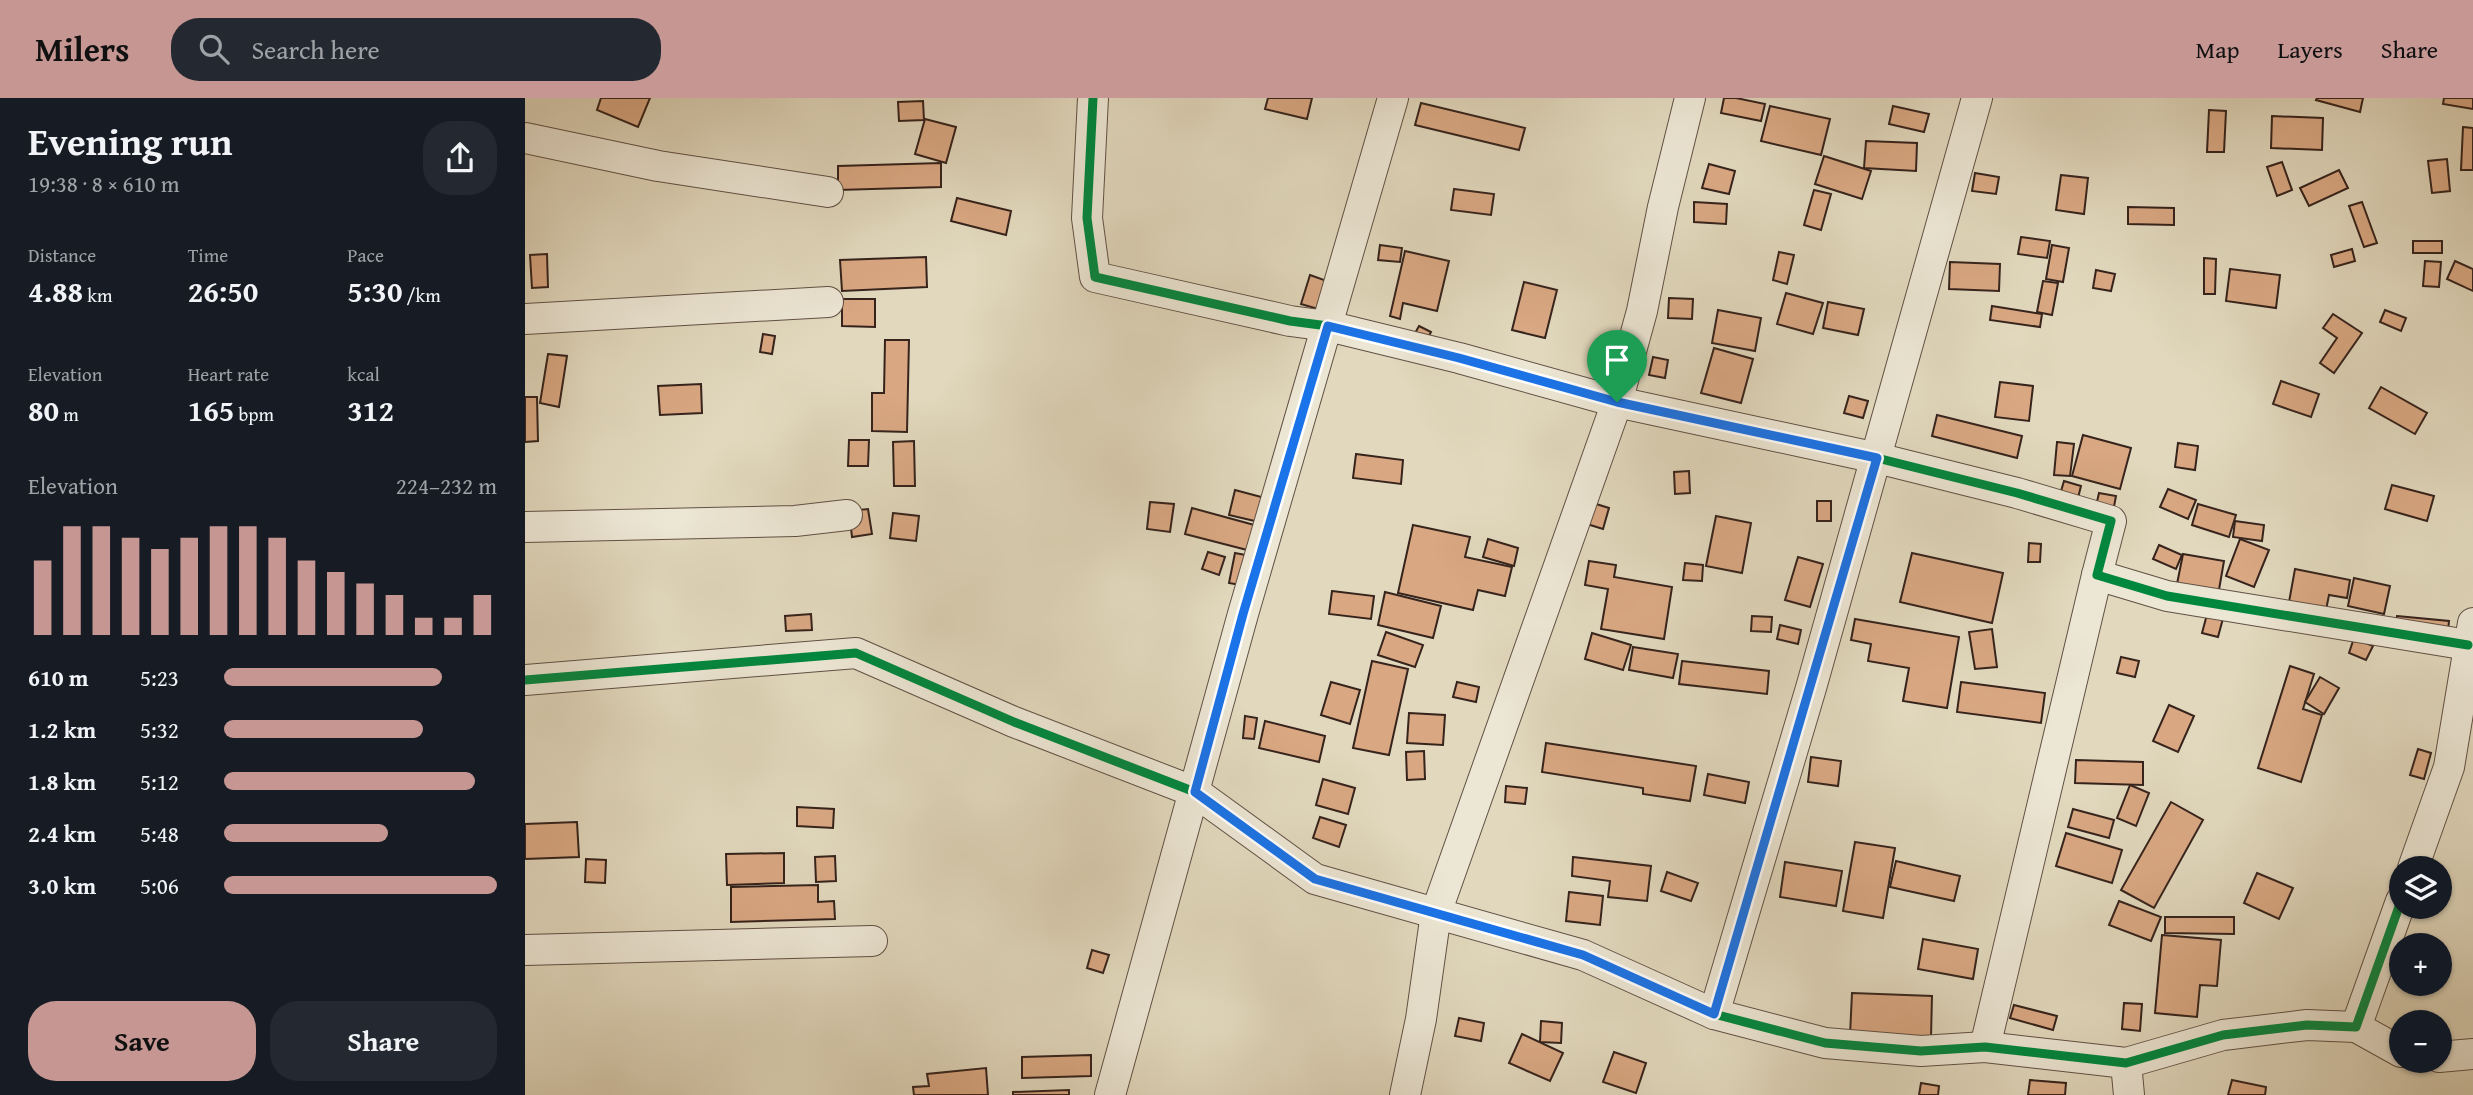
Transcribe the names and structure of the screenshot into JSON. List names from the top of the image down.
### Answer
{
  "page": {
    "header": "Milers",
    "search": "Search here",
    "nav": ["Map", "Layers", "Share"],
    "heading": ["Evening run", "19:38 · 8 × 610 m"],
    "stats": [
      ["Distance", "4.88 km"],
      ["Time", "26:50"],
      ["Pace", "5:30 /km"],
      ["Elevation", "80 m"],
      ["Heart rate", "165 bpm"],
      ["kcal", "312"]
    ],
    "chart": ["Elevation", "224–232 m"],
    "list": [
      {
        "name": "610 m",
        "note": "5:23"
      },
      {
        "name": "1.2 km",
        "note": "5:32"
      },
      {
        "name": "1.8 km",
        "note": "5:12"
      },
      {
        "name": "2.4 km",
        "note": "5:48"
      },
      {
        "name": "3.0 km",
        "note": "5:06"
      }
    ],
    "map_buttons": ["+", "−"],
    "buttons": ["Save", "Share"]
  }
}
